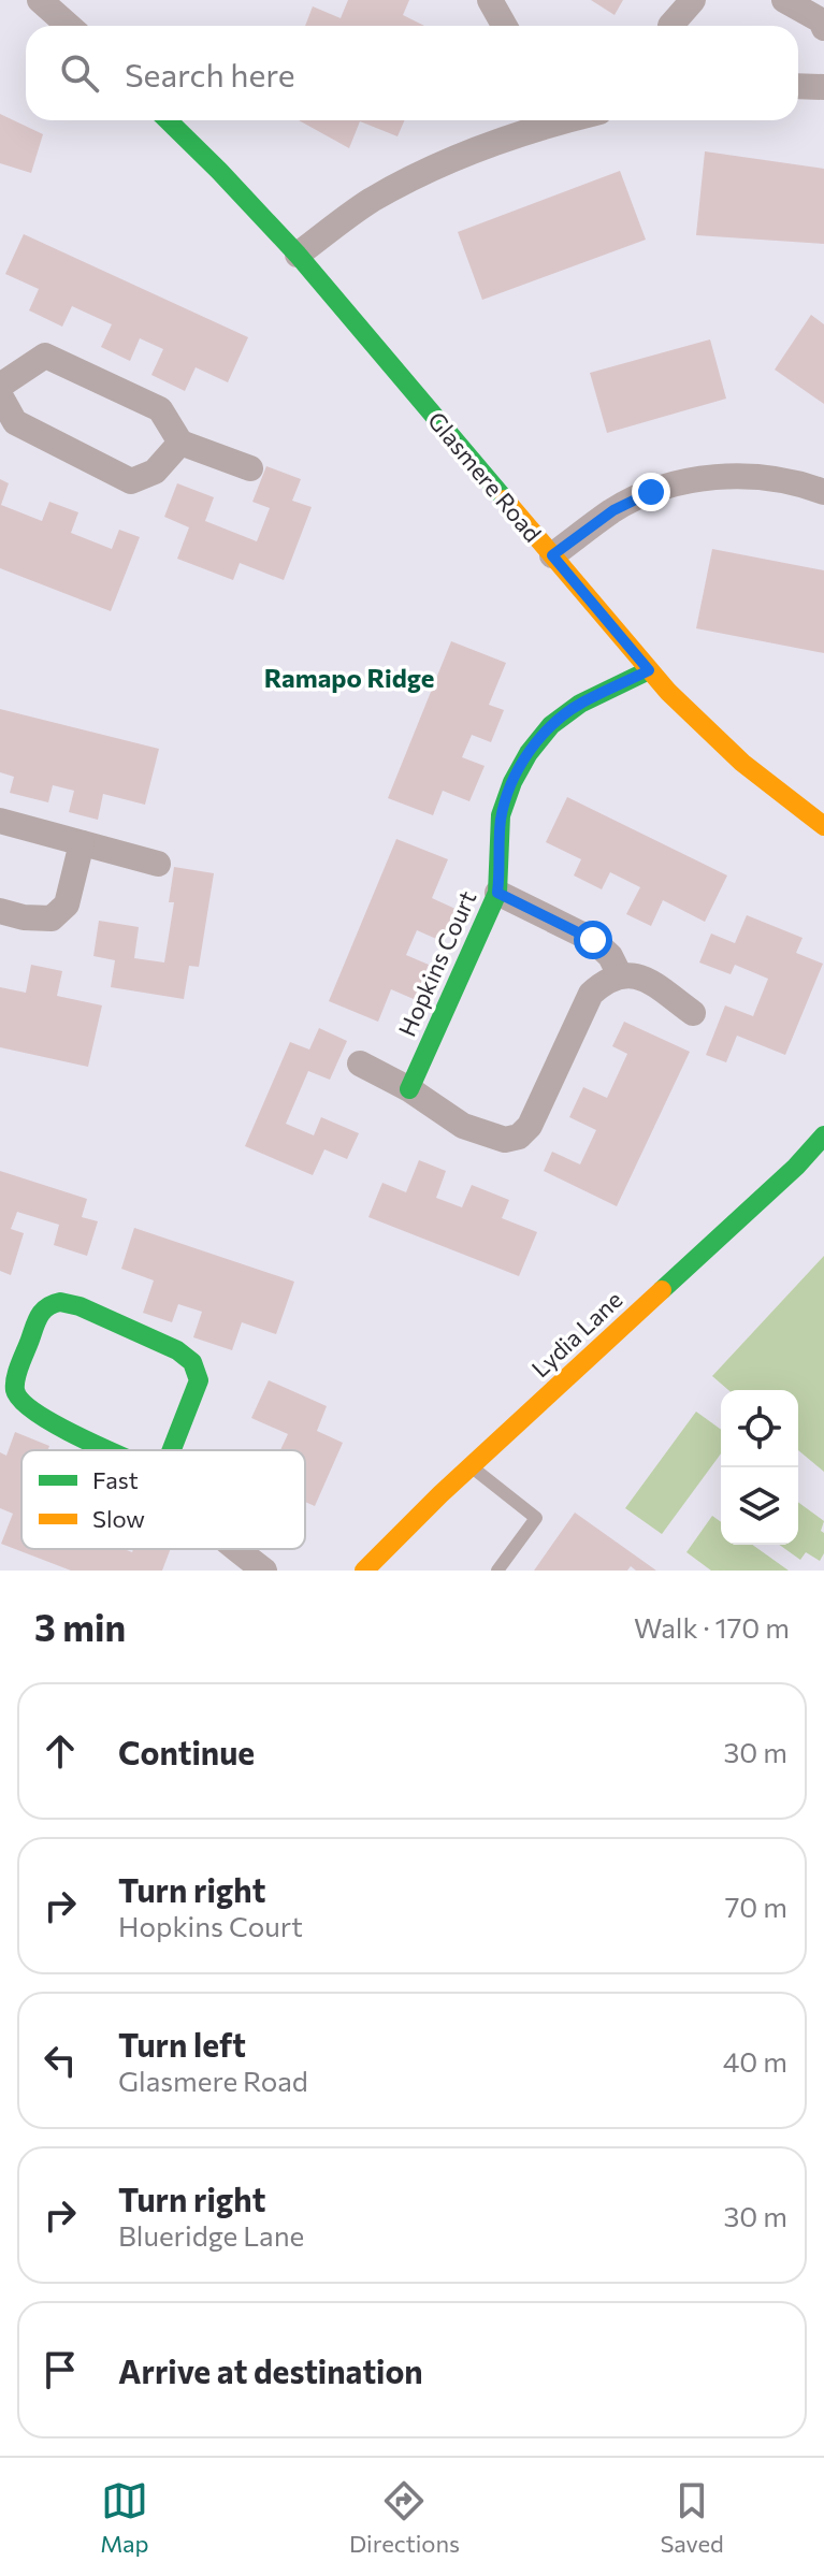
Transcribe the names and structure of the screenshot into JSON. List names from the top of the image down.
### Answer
{
  "streets": {
    "street": ["Glasmere Road", "Hopkins Court", "Lydia Lane"]
  },
  "crossings": [
    ["Glasmere Road", "Hopkins Court"]
  ],
  "districts": ["Ramapo Ridge"],
  "legend": ["Fast", "Slow"],
  "page": {
    "search": "Search here",
    "heading": ["3 min", "Walk · 170 m"],
    "list": [
      ["Continue", "30 m"],
      ["Turn right", "Hopkins Court", "70 m"],
      ["Turn left", "Glasmere Road", "40 m"],
      ["Turn right", "Blueridge Lane", "30 m"],
      "Arrive at destination"
    ],
    "nav": ["Map", "Directions", "Saved"]
  }
}
